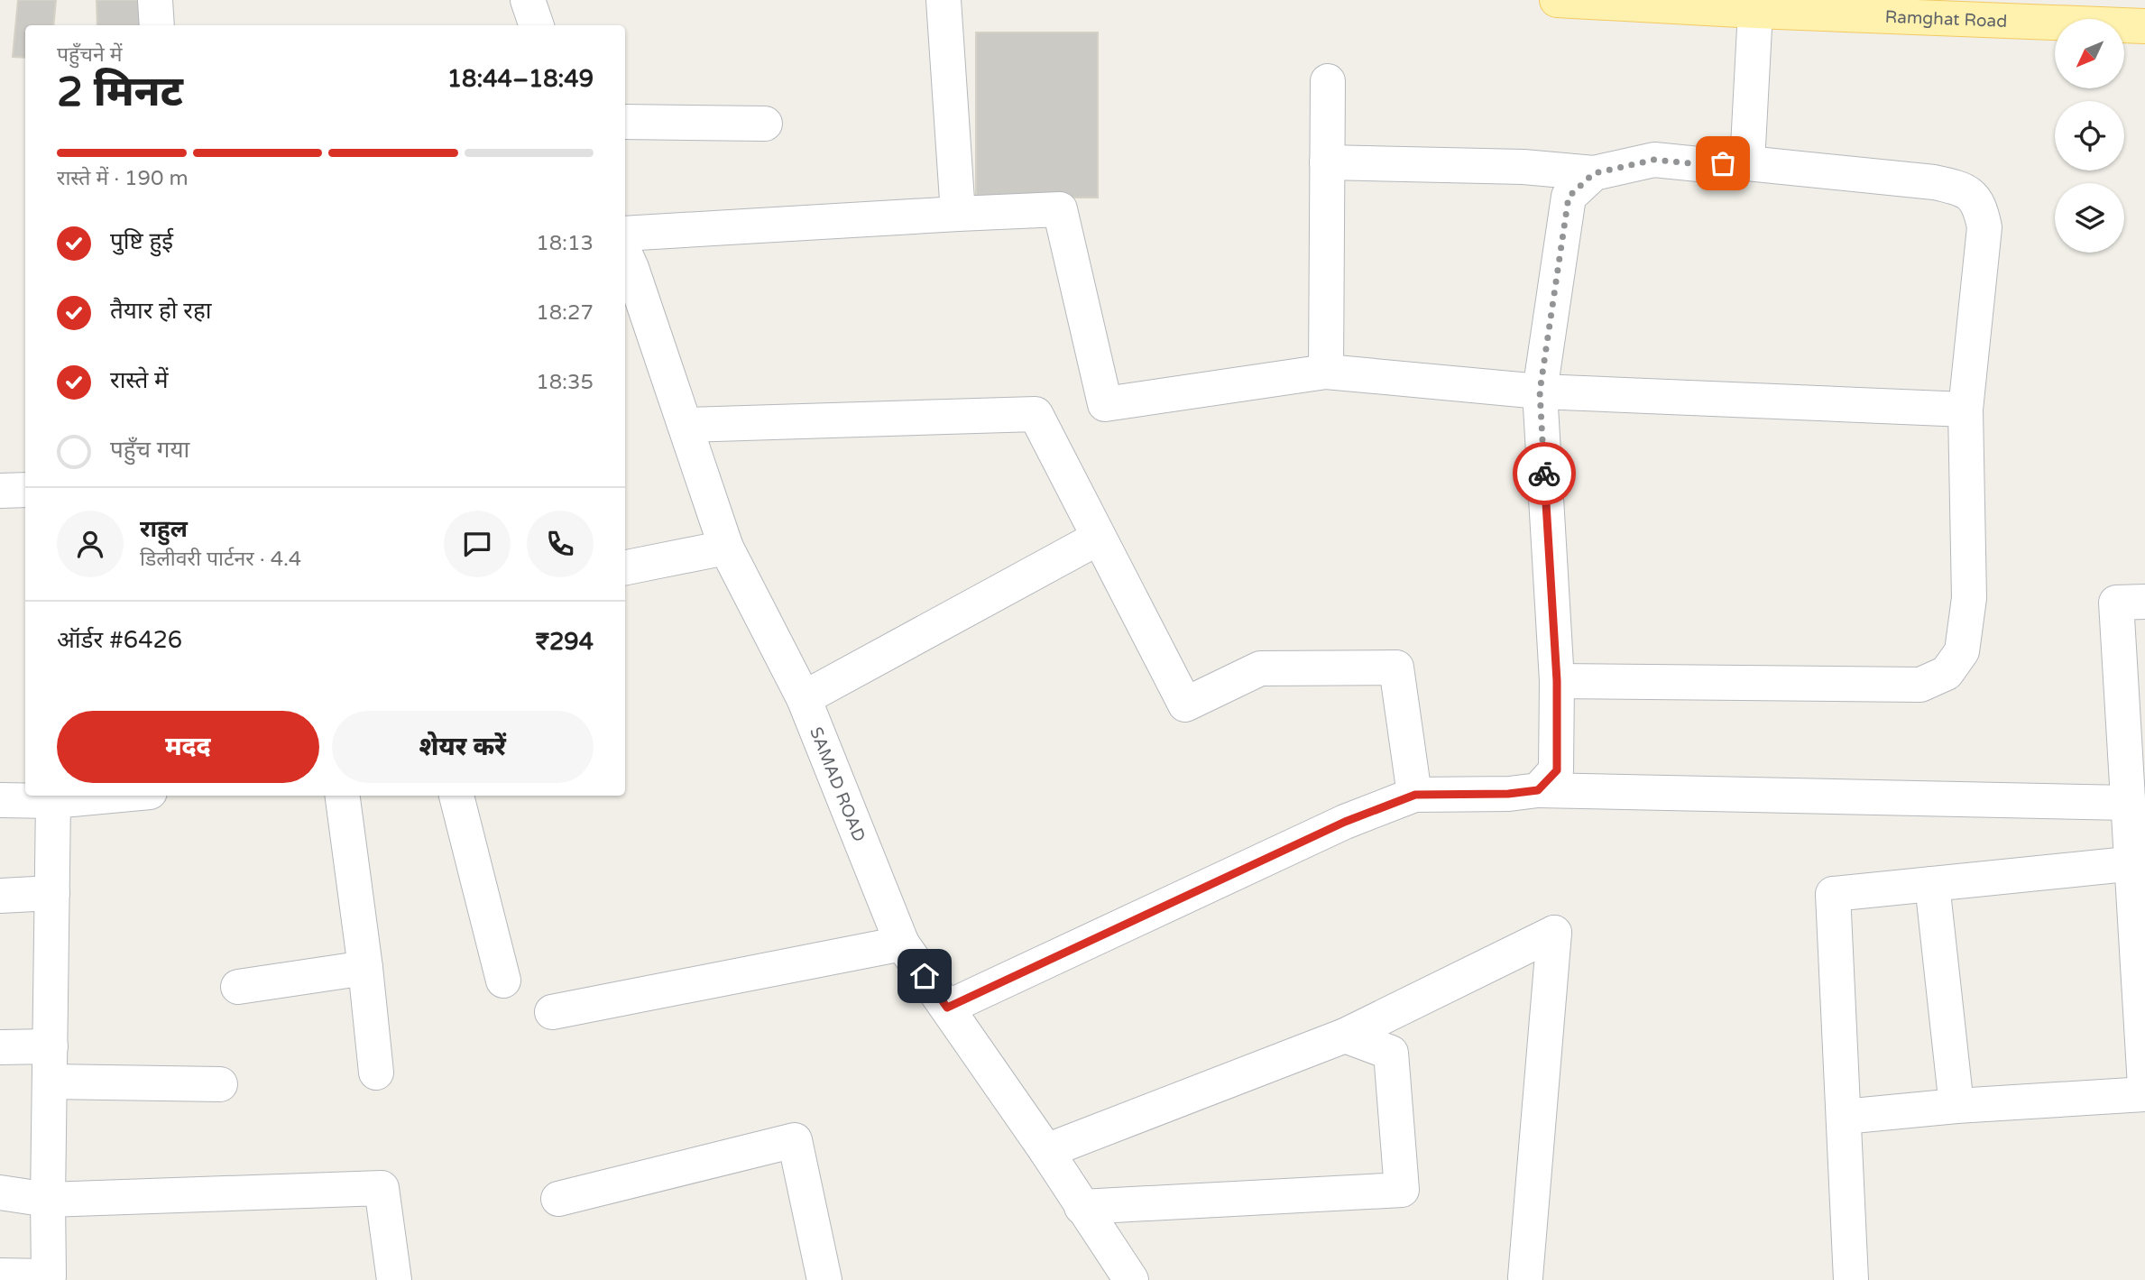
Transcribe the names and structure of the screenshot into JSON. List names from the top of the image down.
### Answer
{
  "streets": {
    "main road": ["Ramghat Road"],
    "street": ["SAMAD ROAD"]
  },
  "north": "bottom left",
  "page": {
    "heading": ["2 मिनट", "पहुँचने में", "18:44–18:49"],
    "panel": [
      "राहुल",
      "डिलीवरी पार्टनर · 4.4",
      "ऑर्डर #6426",
      "₹294"
    ],
    "bar": "रास्ते में · 190 m",
    "list": [
      ["पुष्टि हुई", "18:13"],
      ["तैयार हो रहा", "18:27"],
      ["रास्ते में", "18:35"],
      "पहुँच गया"
    ],
    "buttons": ["मदद", "शेयर करें"]
  }
}
